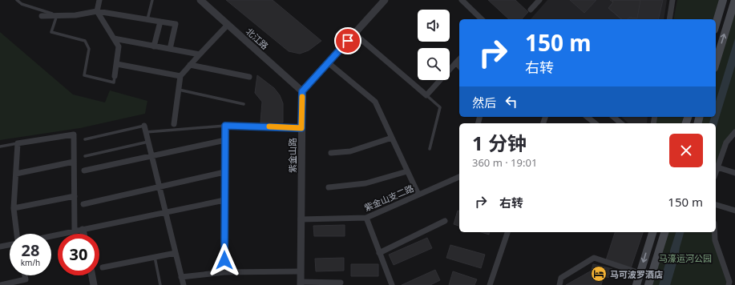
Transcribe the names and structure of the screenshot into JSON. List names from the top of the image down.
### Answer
{
  "streets": {
    "street": ["北江路", "紫金山路", "紫金山支二路"]
  },
  "crossings": [
    ["北江路", "紫金山路"],
    ["紫金山路", "紫金山支二路"]
  ],
  "parks": ["马濠运河公园"],
  "places": {
    "hotel": ["马可波罗酒店"]
  },
  "page": {
    "turn": ["150 m", "右转"],
    "then": "然后",
    "heading": ["1 分钟", "360 m · 19:01"],
    "list": [
      {
        "name": "右转",
        "value": "150 m"
      }
    ],
    "speed": "28 km/h",
    "limit": "30"
  }
}
